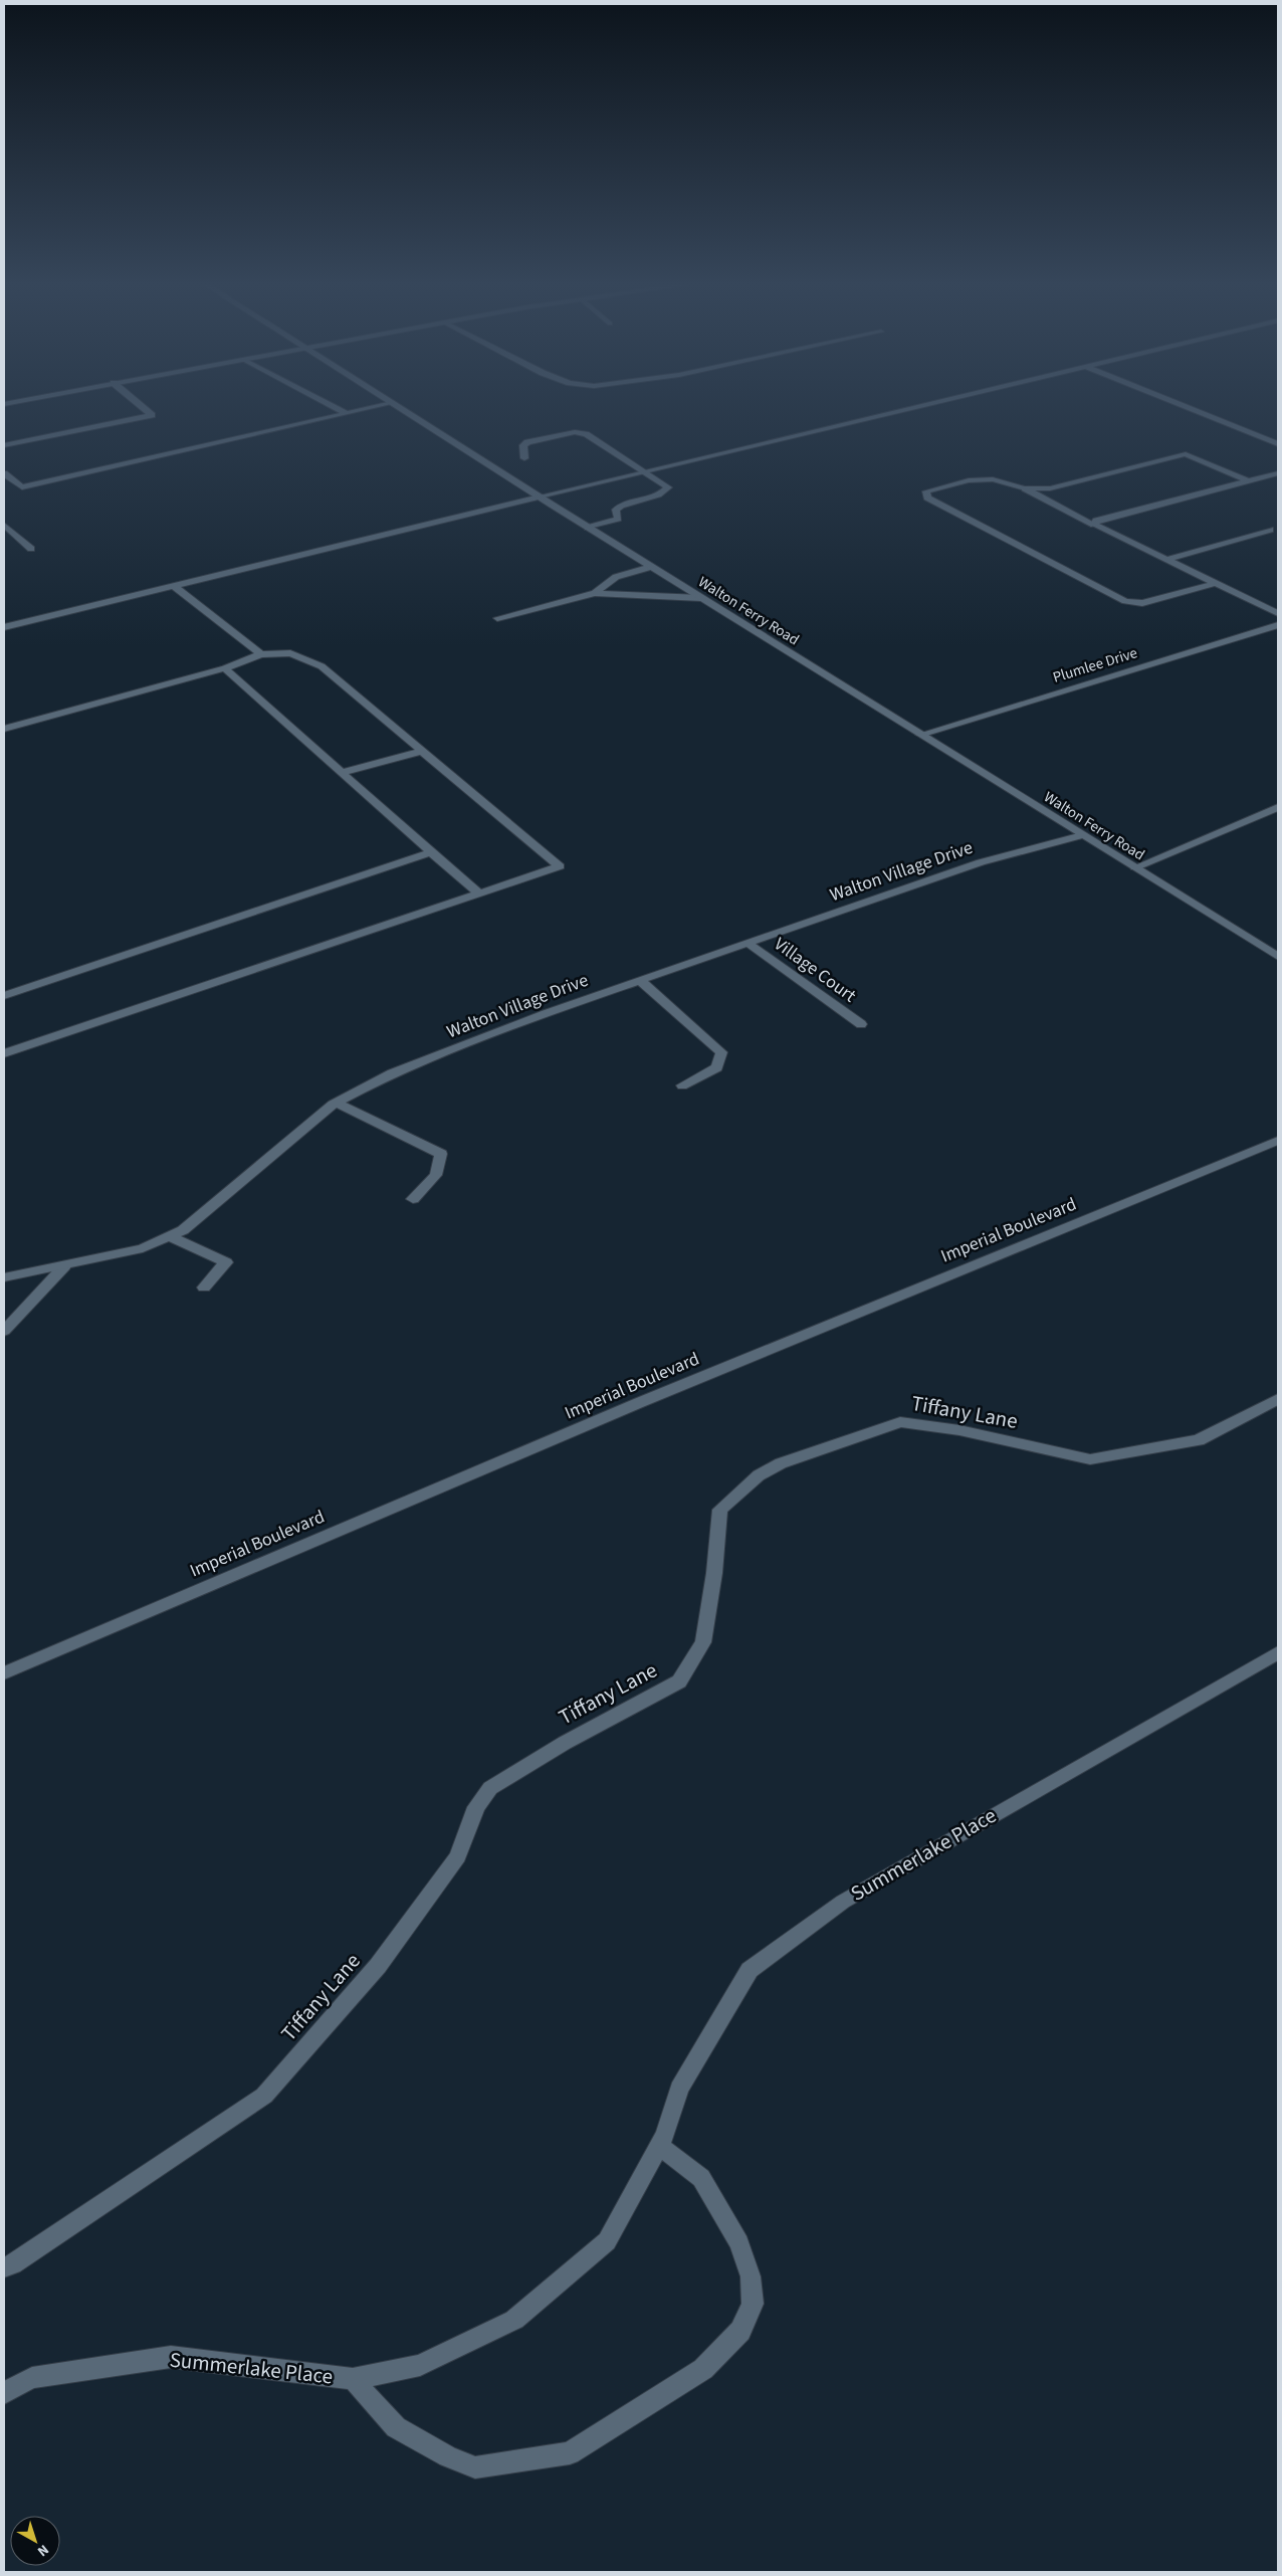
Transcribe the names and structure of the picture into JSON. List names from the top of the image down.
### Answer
{
  "streets": {
    "street": [
      "Walton Ferry Road",
      "Plumlee Drive",
      "Walton Village Drive",
      "Village Court",
      "Imperial Boulevard",
      "Tiffany Lane",
      "Summerlake Place"
    ]
  },
  "crossings": [
    ["Walton Ferry Road", "Plumlee Drive"],
    ["Walton Ferry Road", "Walton Village Drive"],
    ["Walton Village Drive", "Village Court"]
  ],
  "north": "bottom right"
}
